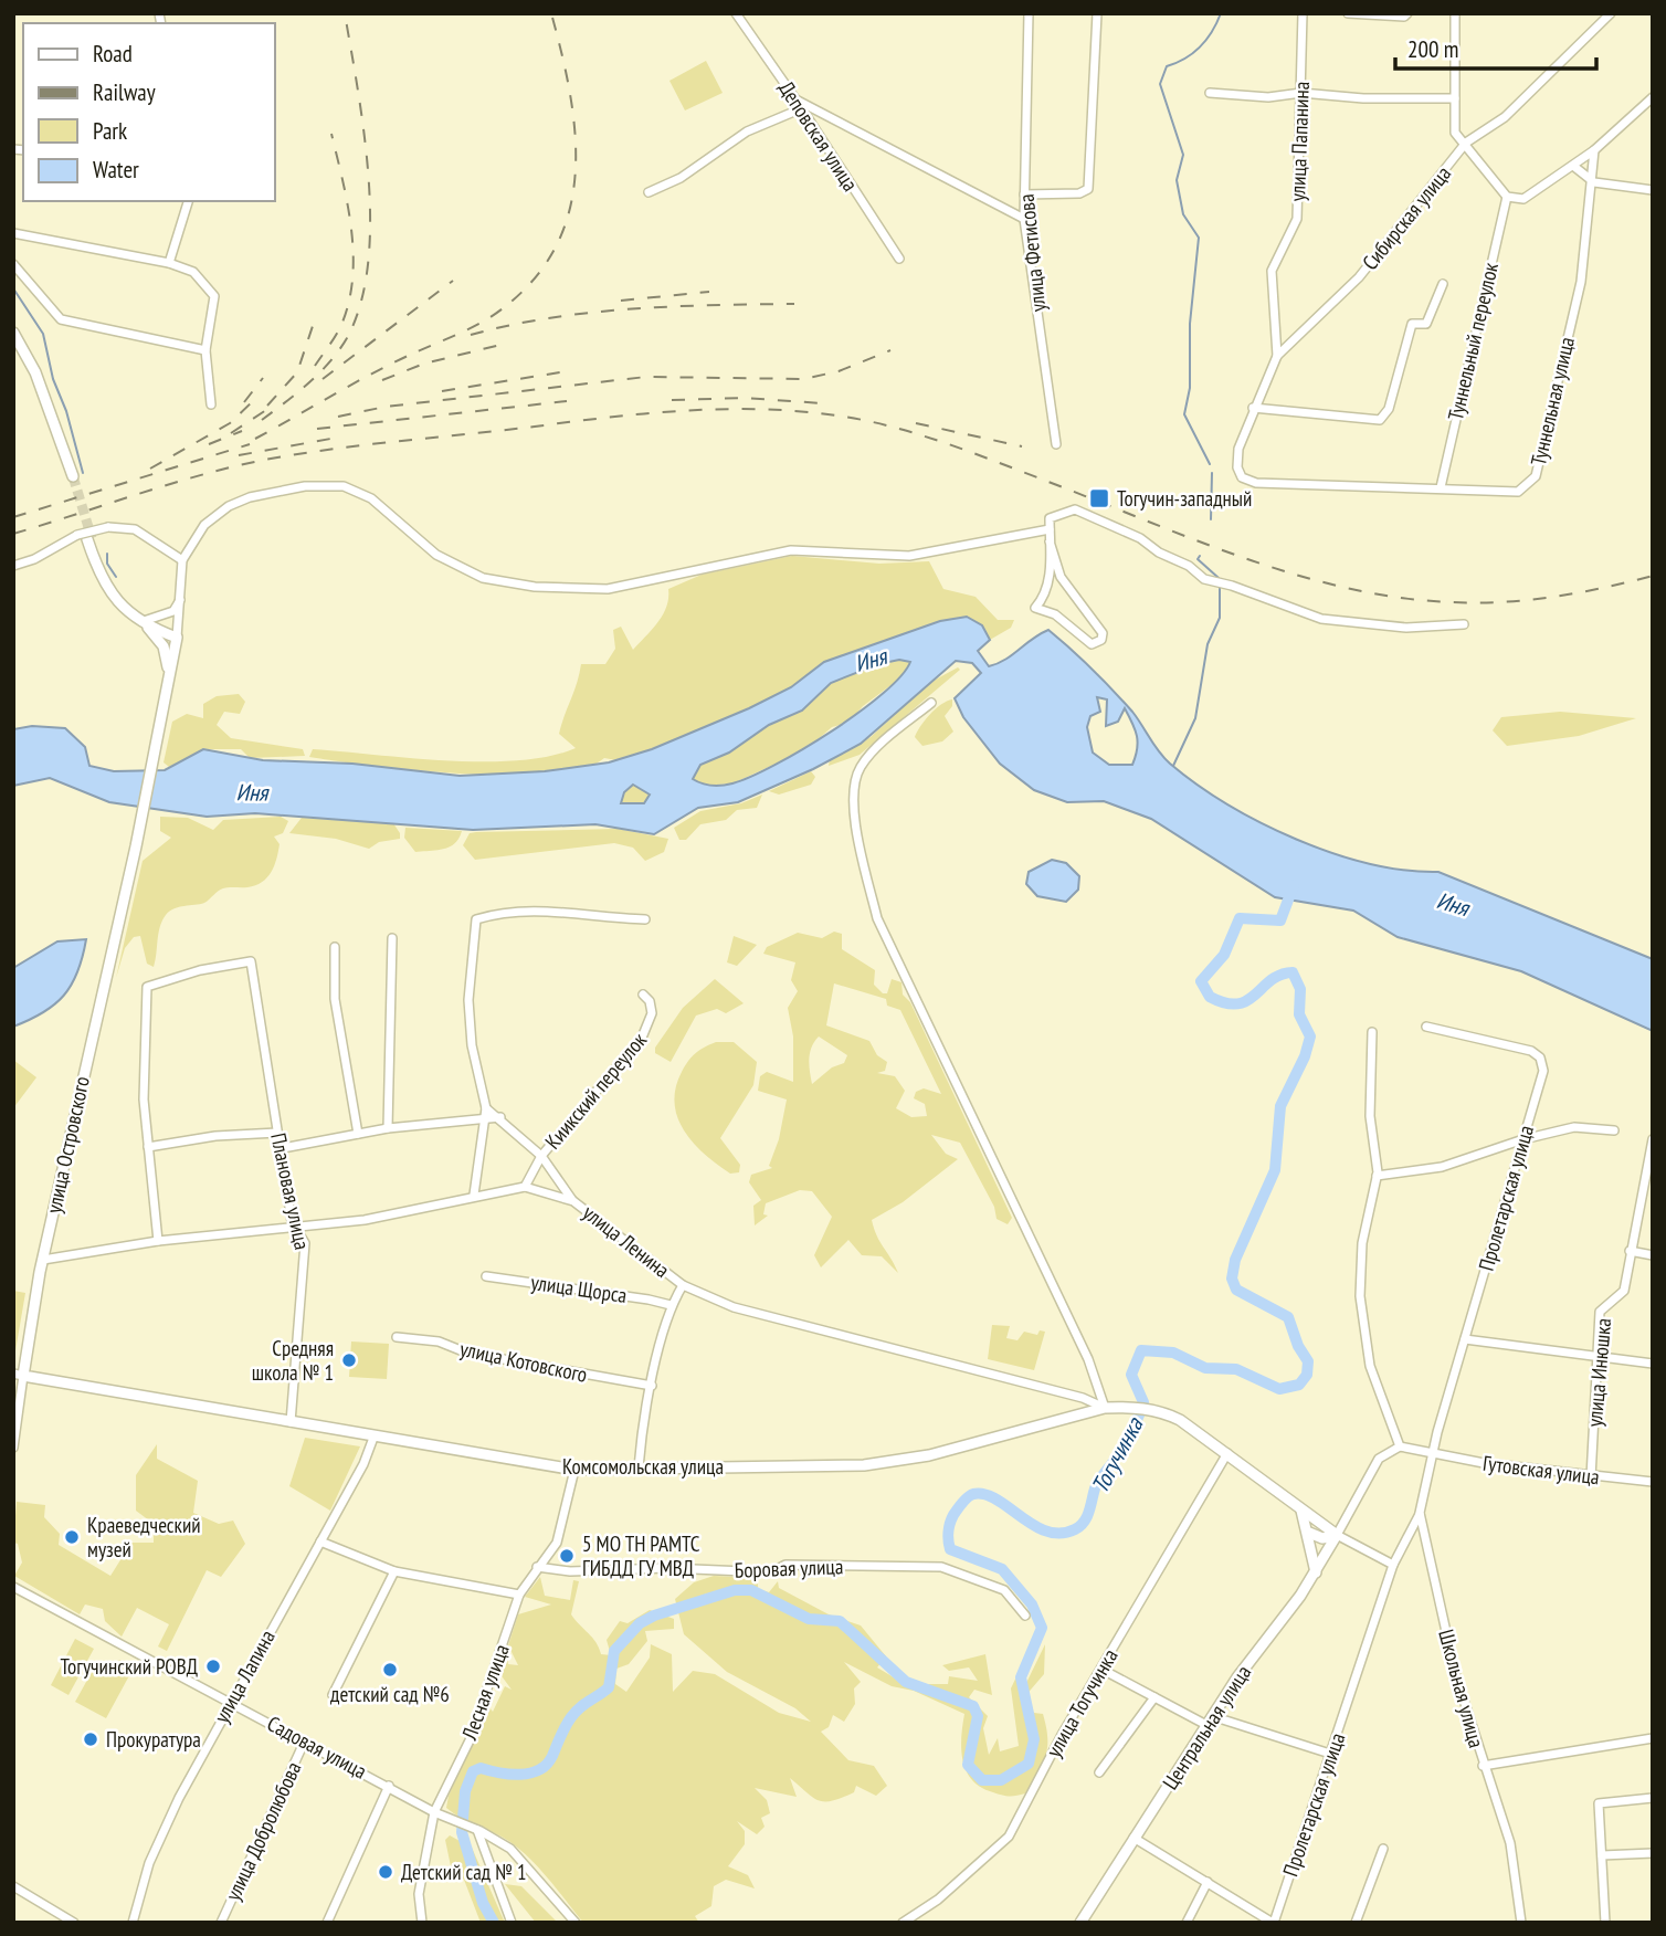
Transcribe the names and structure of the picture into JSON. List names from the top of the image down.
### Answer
{
  "streets": {
    "main road": ["улица Островского", "Комсомольская улица", "Центральная улица"],
    "street": [
      "Деповская улица",
      "улица Папанина",
      "Сибирская улица",
      "улица Фетисова",
      "Туннельный переулок",
      "Туннельная улица",
      "Киикский переулок",
      "Плановая улица",
      "Пролетарская улица",
      "улица Ленина",
      "улица Щорса",
      "улица Котовского",
      "улица Инюшка",
      "Гутовская улица",
      "Боровая улица",
      "улица Лапина",
      "Школьная улица",
      "Лесная улица",
      "улица Тогучинка",
      "Садовая улица",
      "улица Добролюбова"
    ]
  },
  "crossings": [
    ["улица Папанина", "Сибирская улица"],
    ["Сибирская улица", "Туннельная улица"],
    ["Туннельный переулок", "Туннельная улица"],
    ["Киикский переулок", "улица Ленина"],
    ["улица Островского", "улица Ленина"],
    ["улица Островского", "Комсомольская улица"],
    ["Плановая улица", "улица Ленина"],
    ["Плановая улица", "Комсомольская улица"],
    ["Пролетарская улица", "Гутовская улица"],
    ["Пролетарская улица", "Школьная улица"],
    ["улица Ленина", "Комсомольская улица"],
    ["улица Инюшка", "Гутовская улица"],
    ["Комсомольская улица", "улица Лапина"],
    ["Комсомольская улица", "Лесная улица"],
    ["Комсомольская улица", "улица Тогучинка"],
    ["Гутовская улица", "Школьная улица"],
    ["Боровая улица", "Лесная улица"],
    ["улица Лапина", "Садовая улица"],
    ["Лесная улица", "Садовая улица"],
    ["Садовая улица", "улица Добролюбова"]
  ],
  "water": ["Иня", "Тогучинка"],
  "places": {
    "transit": ["Тогучин-западный"],
    "other": [
      "Средняя школа № 1",
      "Краеведческий музей",
      "5 МО ТН РАМТС ГИБДД ГУ МВД",
      "Тогучинский РОВД",
      "детский сад №6",
      "Прокуратура",
      "Детский сад № 1"
    ]
  },
  "legend": [
    "Road",
    "Railway",
    "Park",
    "Water"
  ],
  "scale_bar": "200 m"
}
